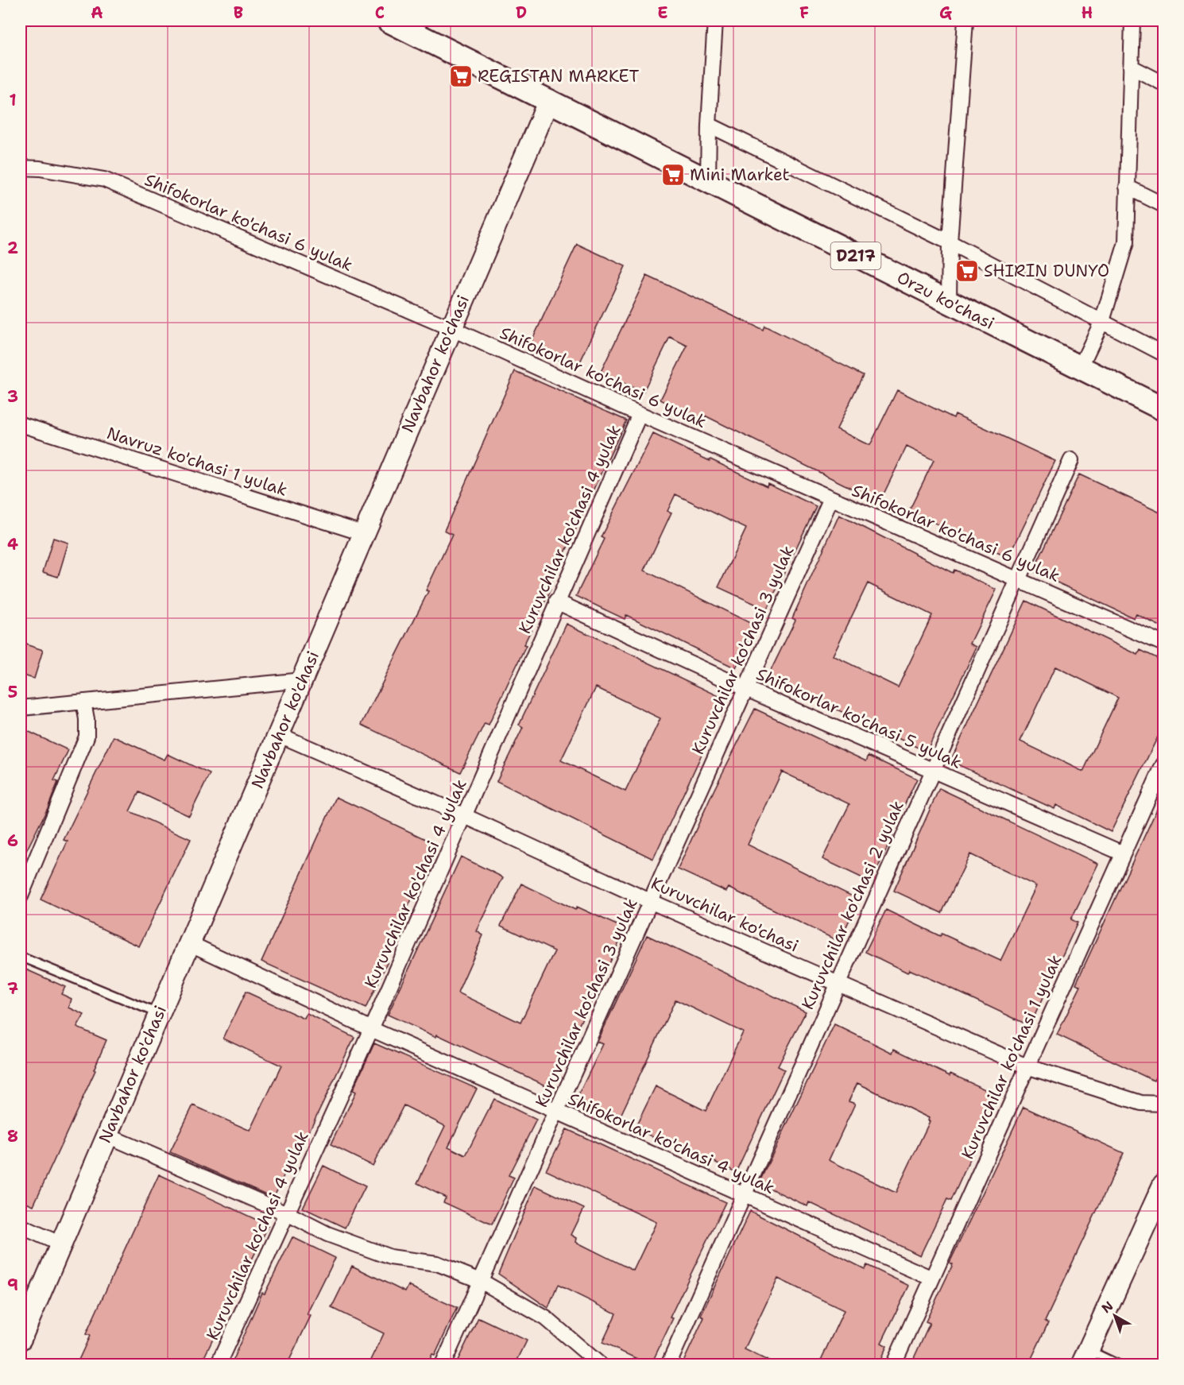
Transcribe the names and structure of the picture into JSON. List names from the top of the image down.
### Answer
{
  "streets": {
    "main road": ["D217", "Orzu ko'chasi", "Navbahor ko'chasi"],
    "street": [
      "Shifokorlar ko'chasi 6 yulak",
      "Navruz ko'chasi 1 yulak",
      "Kuruvchilar ko'chasi 4 yulak",
      "Kuruvchilar ko'chasi 3 yulak",
      "Shifokorlar ko'chasi 5 yulak",
      "Kuruvchilar ko'chasi 2 yulak",
      "Kuruvchilar ko'chasi",
      "Kuruvchilar ko'chasi 1 yulak",
      "Shifokorlar ko'chasi 4 yulak"
    ]
  },
  "crossings": [
    ["Shifokorlar ko'chasi 6 yulak", "Navbahor ko'chasi"],
    ["Shifokorlar ko'chasi 6 yulak", "Kuruvchilar ko'chasi 4 yulak"],
    ["Shifokorlar ko'chasi 6 yulak", "Kuruvchilar ko'chasi 3 yulak"],
    ["Shifokorlar ko'chasi 6 yulak", "Kuruvchilar ko'chasi 2 yulak"],
    ["D217", "Orzu ko'chasi"],
    ["D217", "Navbahor ko'chasi"],
    ["Orzu ko'chasi", "Navbahor ko'chasi"],
    ["Navbahor ko'chasi", "Navruz ko'chasi 1 yulak"],
    ["Navbahor ko'chasi", "Kuruvchilar ko'chasi"],
    ["Navbahor ko'chasi", "Shifokorlar ko'chasi 4 yulak"],
    ["Kuruvchilar ko'chasi 4 yulak", "Shifokorlar ko'chasi 5 yulak"],
    ["Kuruvchilar ko'chasi 4 yulak", "Kuruvchilar ko'chasi"],
    ["Kuruvchilar ko'chasi 4 yulak", "Shifokorlar ko'chasi 4 yulak"],
    ["Kuruvchilar ko'chasi 3 yulak", "Shifokorlar ko'chasi 5 yulak"],
    ["Kuruvchilar ko'chasi 3 yulak", "Kuruvchilar ko'chasi"],
    ["Kuruvchilar ko'chasi 3 yulak", "Shifokorlar ko'chasi 4 yulak"],
    ["Shifokorlar ko'chasi 5 yulak", "Kuruvchilar ko'chasi 2 yulak"],
    ["Shifokorlar ko'chasi 5 yulak", "Kuruvchilar ko'chasi 1 yulak"],
    ["Kuruvchilar ko'chasi 2 yulak", "Kuruvchilar ko'chasi"],
    ["Kuruvchilar ko'chasi 2 yulak", "Shifokorlar ko'chasi 4 yulak"],
    ["Kuruvchilar ko'chasi", "Kuruvchilar ko'chasi 1 yulak"],
    ["Kuruvchilar ko'chasi 1 yulak", "Shifokorlar ko'chasi 4 yulak"]
  ],
  "places": {
    "supermarket": ["REGISTAN MARKET", "Mini Market", "SHIRIN DUNYO"]
  },
  "north": "top left",
  "grid": {
    "columns": [
      "A",
      "B",
      "C",
      "D",
      "E",
      "F",
      "G",
      "H"
    ],
    "rows": [
      "1",
      "2",
      "3",
      "4",
      "5",
      "6",
      "7",
      "8",
      "9"
    ]
  }
}
